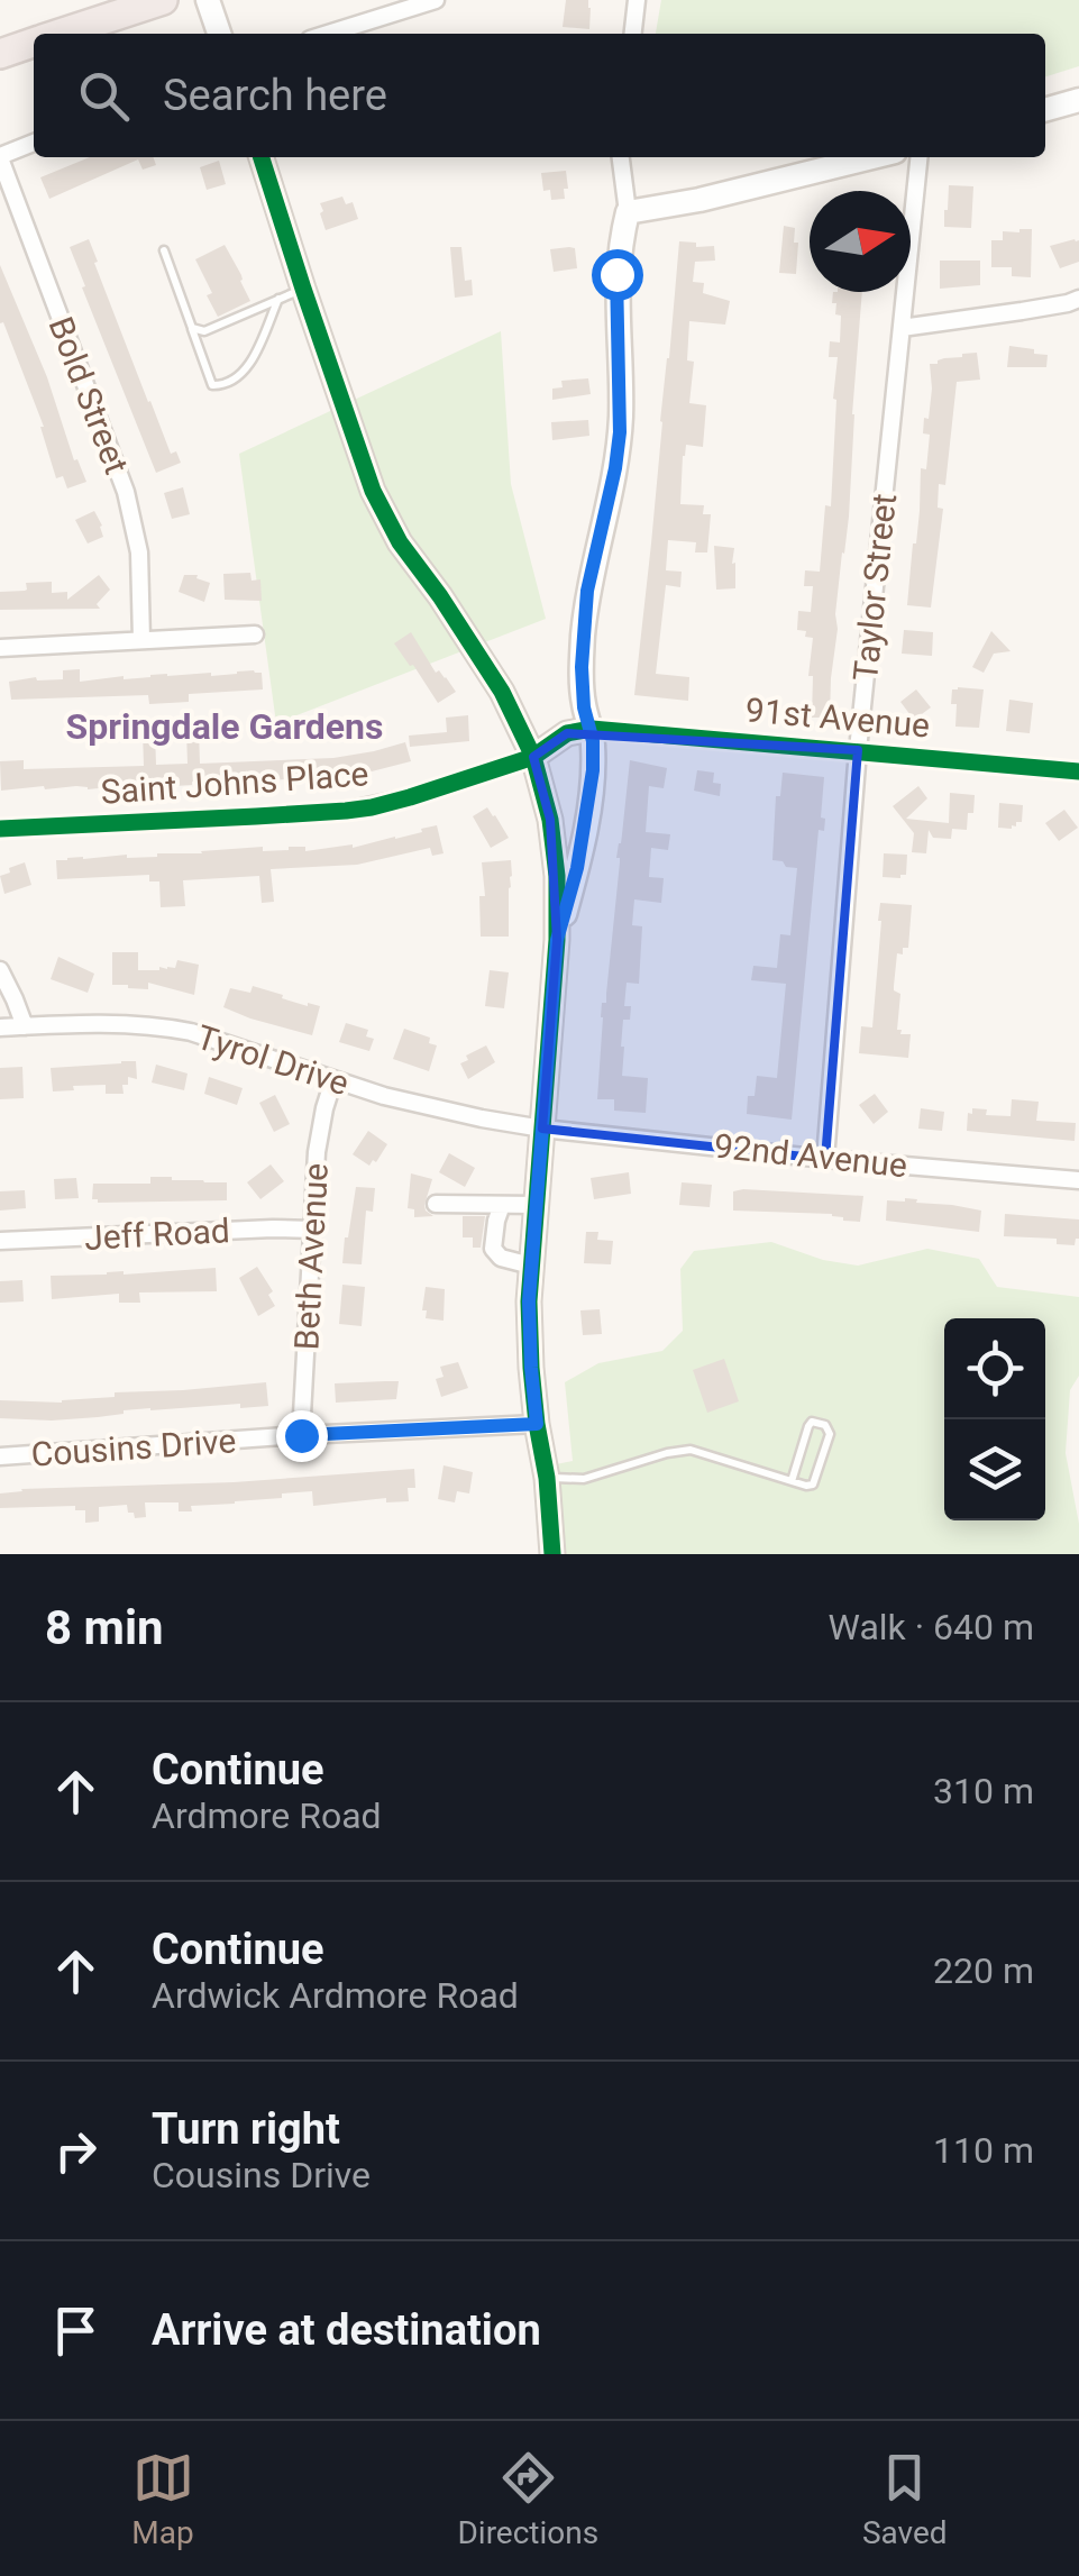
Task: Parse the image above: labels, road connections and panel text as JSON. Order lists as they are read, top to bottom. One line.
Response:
{"streets":{"street":["Bold Street","Taylor Street","91st Avenue","Saint Johns Place","Tyrol Drive","92nd Avenue","Jeff Road","Beth Avenue","Cousins Drive"]},"crossings":[["Taylor Street","91st Avenue"],["Taylor Street","92nd Avenue"],["Tyrol Drive","92nd Avenue"],["Tyrol Drive","Beth Avenue"],["Jeff Road","Beth Avenue"],["Beth Avenue","Cousins Drive"]],"districts":["Springdale Gardens"],"north":"right","page":{"search":"Search here","heading":["8 min","Walk · 640 m"],"list":[["Continue","Ardmore Road","310 m"],["Continue","Ardwick Ardmore Road","220 m"],["Turn right","Cousins Drive","110 m"],"Arrive at destination"],"nav":["Map","Directions","Saved"]}}
